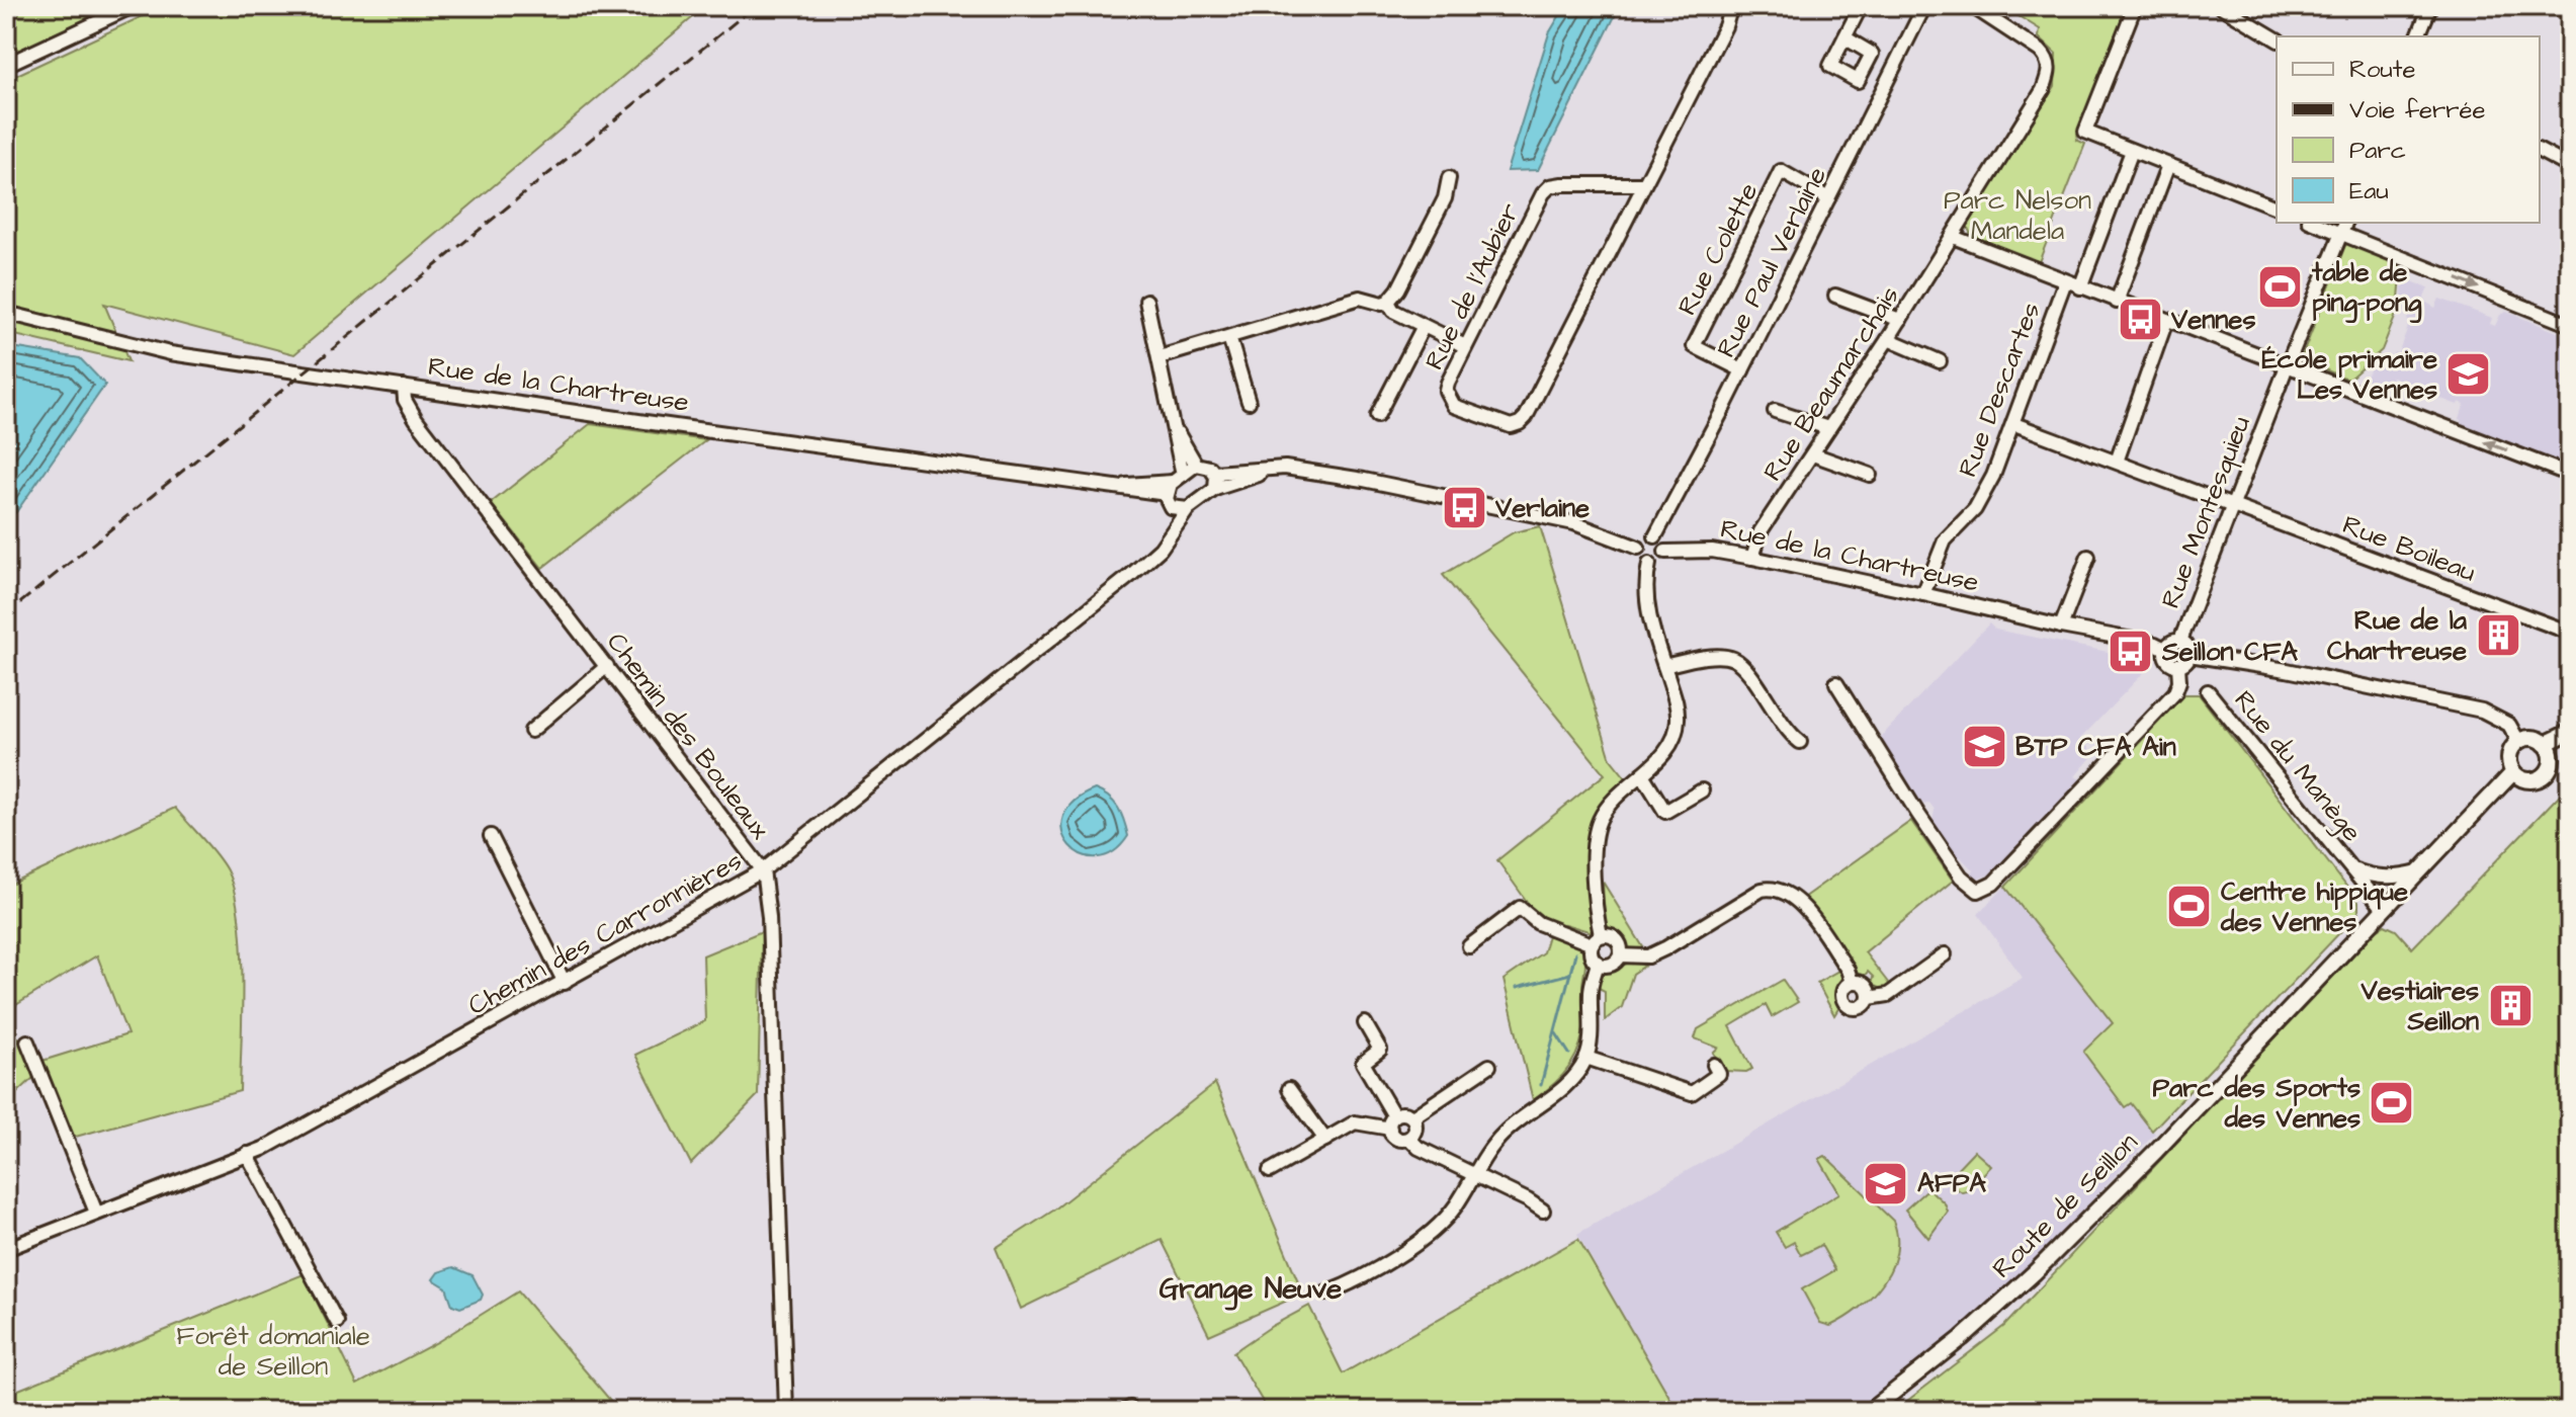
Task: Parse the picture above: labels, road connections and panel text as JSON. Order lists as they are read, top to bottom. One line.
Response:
{"streets":{"street":["Rue Colette","Rue Paul Verlaine","Rue de l'Aubier","Rue Beaumarchais","Rue de la Chartreuse","Rue Descartes","Rue Montesquieu","Rue Boileau","Chemin des Bouleaux","Rue du Manège","Chemin des Carronnières","Route de Seillon"]},"crossings":[["Rue Colette","Rue Paul Verlaine"],["Rue Paul Verlaine","Rue de la Chartreuse"],["Rue Beaumarchais","Rue de la Chartreuse"],["Rue de la Chartreuse","Rue Descartes"],["Rue de la Chartreuse","Rue Montesquieu"],["Rue de la Chartreuse","Chemin des Bouleaux"],["Rue Descartes","Rue Boileau"],["Rue Montesquieu","Rue Boileau"],["Chemin des Bouleaux","Chemin des Carronnières"],["Rue du Manège","Route de Seillon"]],"districts":["Grange Neuve"],"parks":["Parc Nelson Mandela","Forêt domaniale de Seillon"],"places":{"sports":["table de ping-pong","Centre hippique des Vennes","Parc des Sports des Vennes"],"bus stop":["Vennes","Verlaine","Seillon CFA"],"school or university":["École primaire Les Vennes","BTP CFA Ain","AFPA"],"building":["Rue de la Chartreuse","Vestiaires Seillon"]},"legend":["Route","Voie ferrée","Parc","Eau"]}
